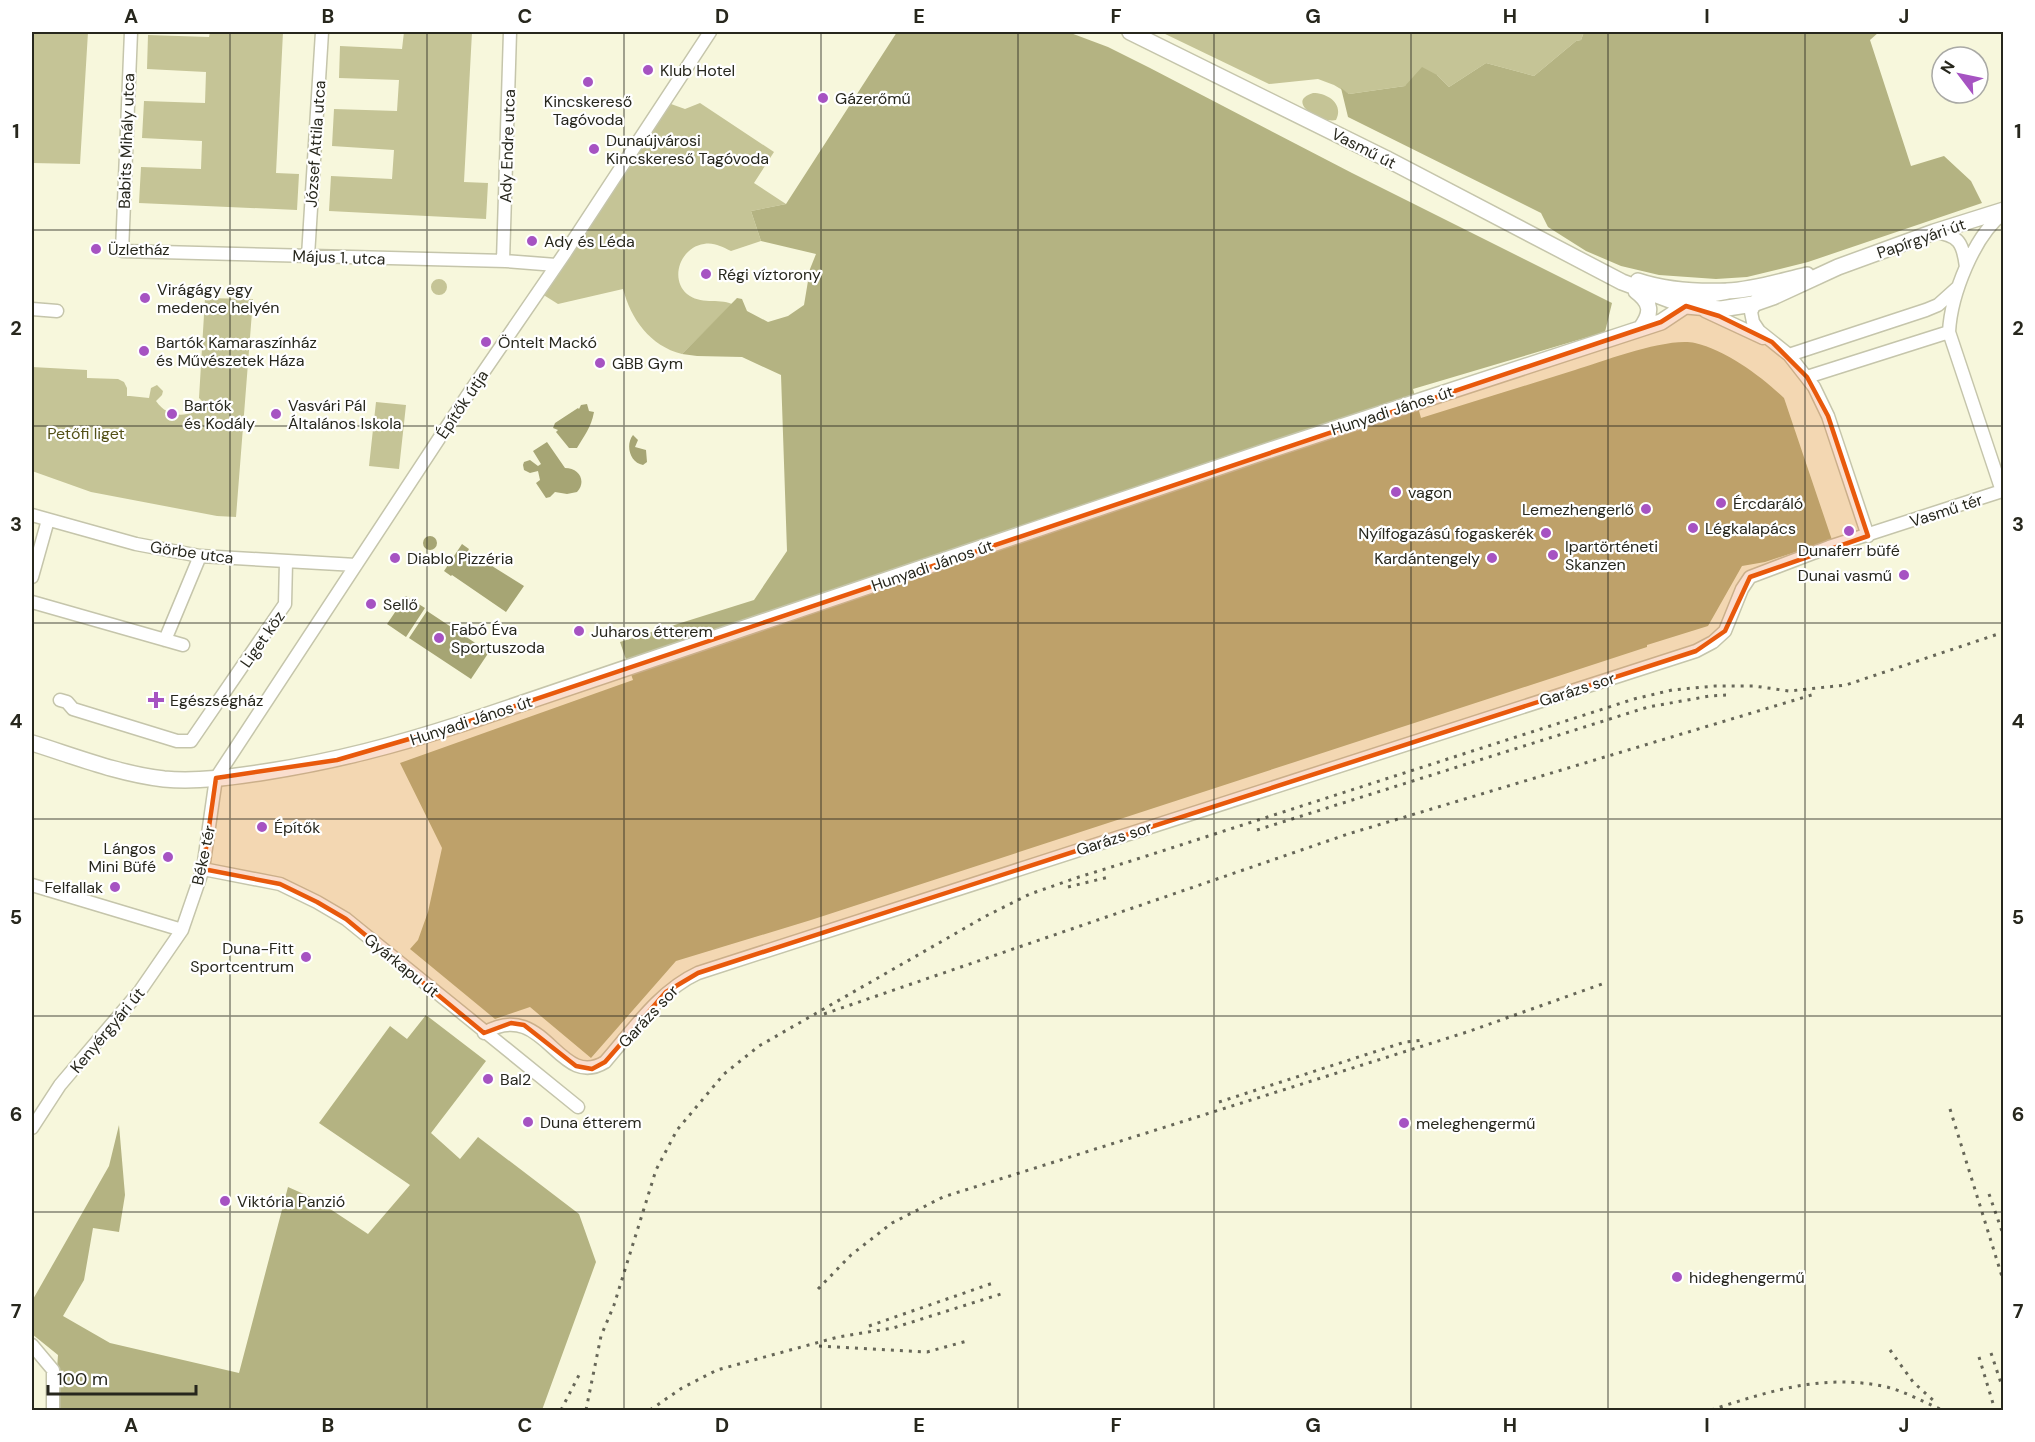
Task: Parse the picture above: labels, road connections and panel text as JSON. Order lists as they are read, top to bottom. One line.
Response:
{"streets":{"street":["Babits Mihály utca","József Attila utca","Ady Endre utca","Vasmű út","Papírgyári út","Május 1. utca","Építők útja","Hunyadi János út","Vasmű tér","Görbe utca","Liget köz","Garázs sor","Béke tér","Gyárkapu út","Kenyérgyári út"]},"crossings":[["Babits Mihály utca","Május 1. utca"],["József Attila utca","Május 1. utca"],["Ady Endre utca","Május 1. utca"],["Papírgyári út","Vasmű tér"],["Május 1. utca","Építők útja"],["Építők útja","Hunyadi János út"],["Építők útja","Görbe utca"],["Építők útja","Béke tér"],["Hunyadi János út","Béke tér"],["Vasmű tér","Garázs sor"],["Görbe utca","Liget köz"],["Garázs sor","Gyárkapu út"],["Béke tér","Gyárkapu út"],["Béke tér","Kenyérgyári út"]],"parks":["Petőfi liget"],"places":{"other":["Klub Hotel","Kincskereső Tagóvoda","Gázerőmű","Dunaújvárosi Kincskereső Tagóvoda","Ady és Léda","Üzletház","Régi víztorony","Virágágy egy medence helyén","Öntelt Mackó","Bartók Kamaraszínház és Művészetek Háza","GBB Gym","Bartók és Kodály","Vasvári Pál Általános Iskola","vagon","Ércdaráló","Lemezhengerlő","Légkalapács","Dunaferr büfé","Nyílfogazású fogaskerék","Ipartörténeti Skanzen","Diablo Pizzéria","Kardántengely","Dunai vasmű","Sellő","Juharos étterem","Fabó Éva Sportuszoda","Építők","Lángos Mini Büfé","Felfallak","Duna-Fitt Sportcentrum","Bal2","Duna étterem","meleghengermű","Viktória Panzió","hideghengermű"],"health":["Egészségház"]},"scale_bar":"100 m","north":"top left","grid":{"columns":["A","B","C","D","E","F","G","H","I","J"],"rows":["1","2","3","4","5","6","7"]}}
